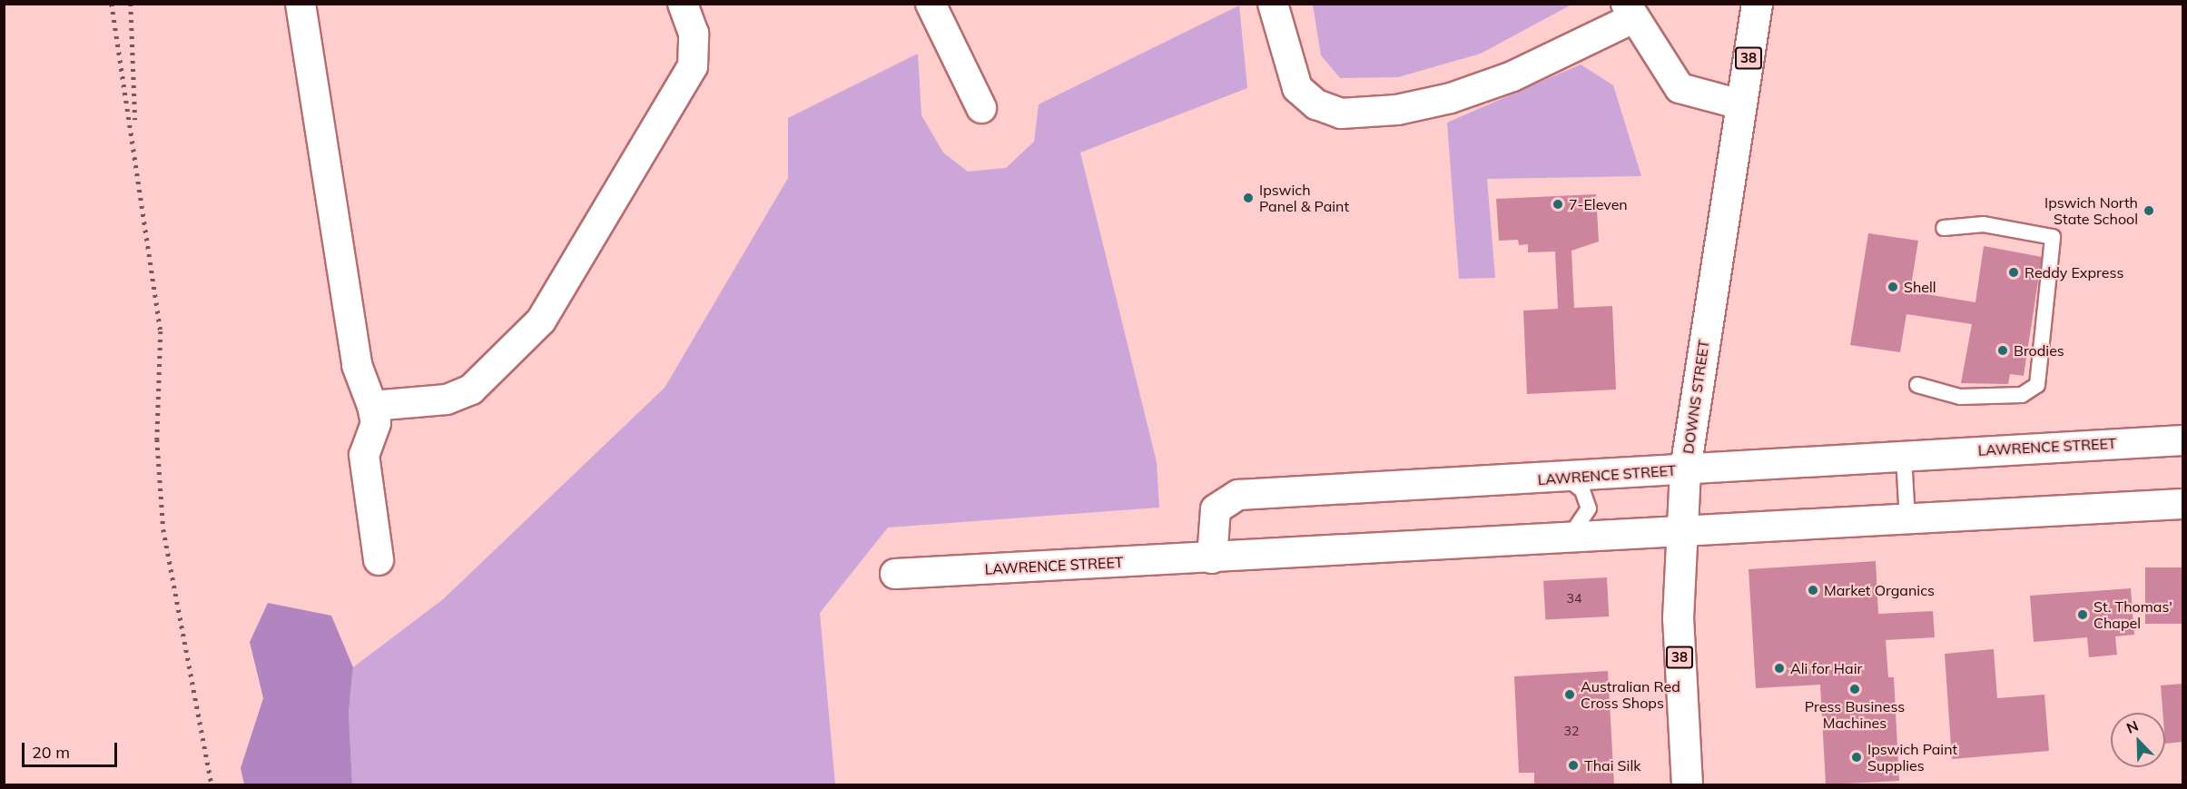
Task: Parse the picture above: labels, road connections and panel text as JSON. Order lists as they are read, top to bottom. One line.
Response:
{"streets":{"main road":["38","DOWNS STREET"],"street":["LAWRENCE STREET"]},"crossings":[["DOWNS STREET","LAWRENCE STREET"]],"places":["Ipswich Panel & Paint","7-Eleven","Ipswich North State School","Reddy Express","Shell","Brodies","Market Organics","St. Thomas' Chapel","Ali for Hair","Press Business Machines","Australian Red Cross Shops","Ipswich Paint Supplies","Thai Silk"],"house_numbers":["34","32"],"scale_bar":"20 m","north":"top left"}
